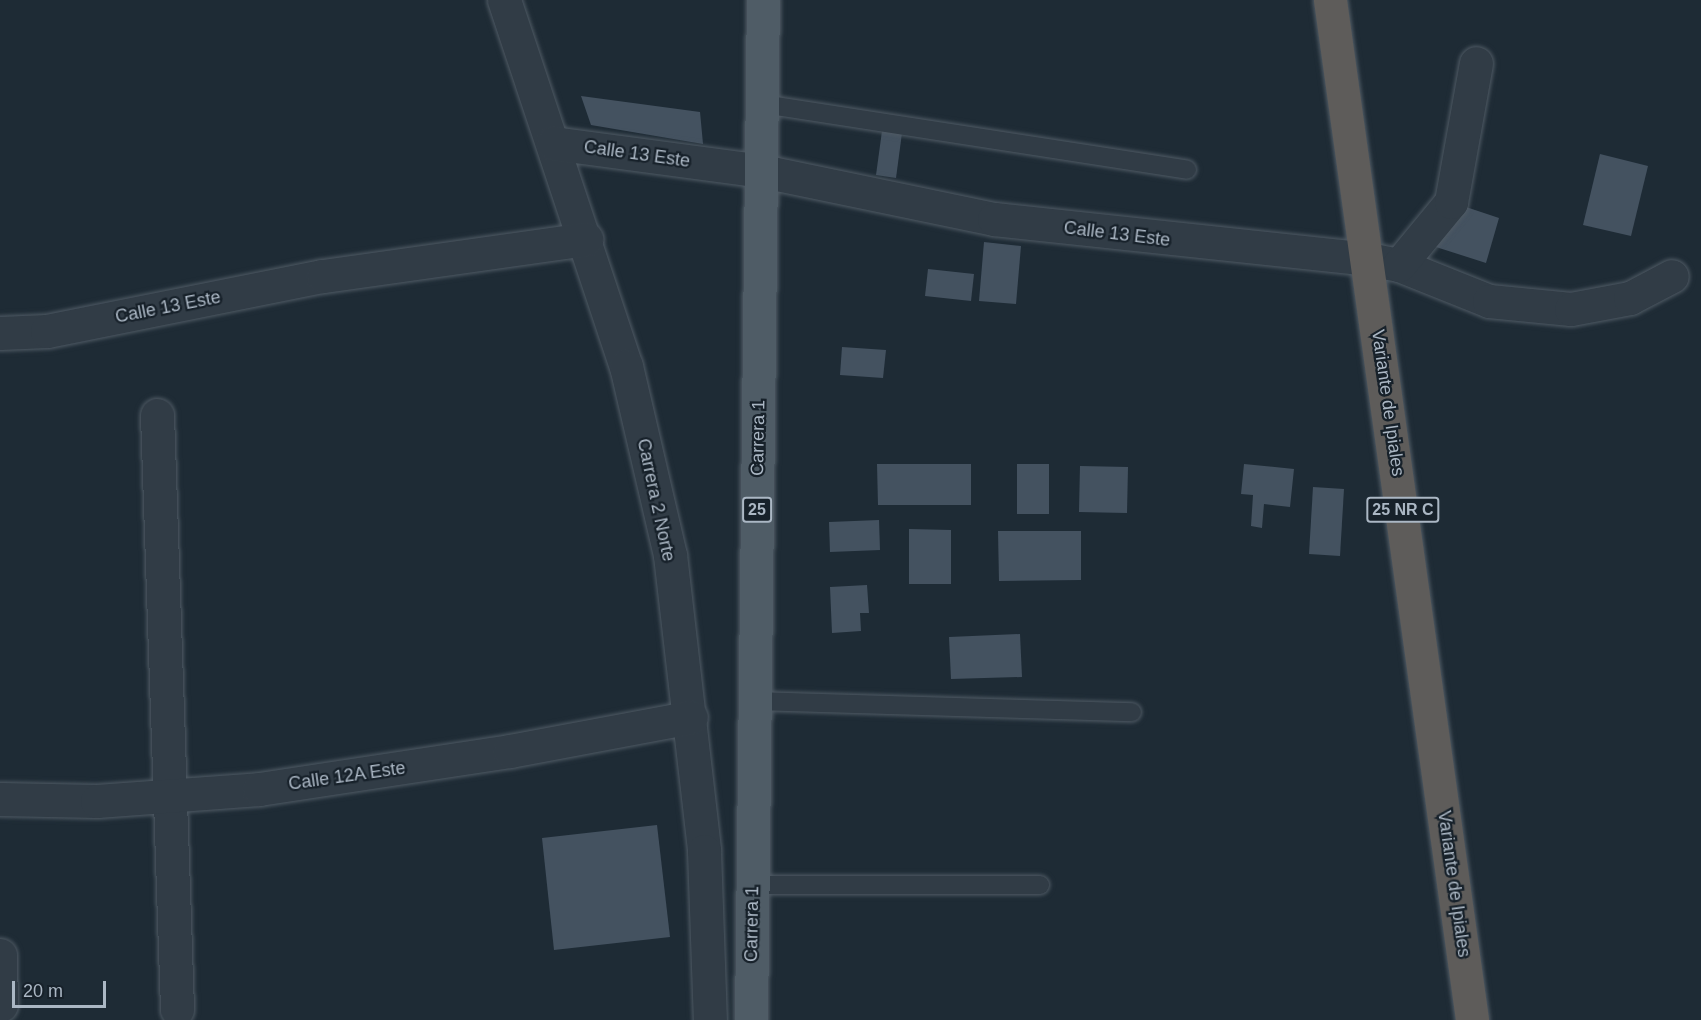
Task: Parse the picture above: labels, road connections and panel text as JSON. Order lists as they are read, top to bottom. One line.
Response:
{"streets":{"highway":["Variante de Ipiales","25 NR C"],"main road":["Carrera 1","25"],"street":["Calle 13 Este","Carrera 2 Norte","Calle 12A Este"]},"crossings":[["Calle 13 Este","Variante de Ipiales"],["Calle 13 Este","Carrera 1"],["Calle 13 Este","Carrera 2 Norte"],["Carrera 2 Norte","Calle 12A Este"]],"scale_bar":"20 m"}
